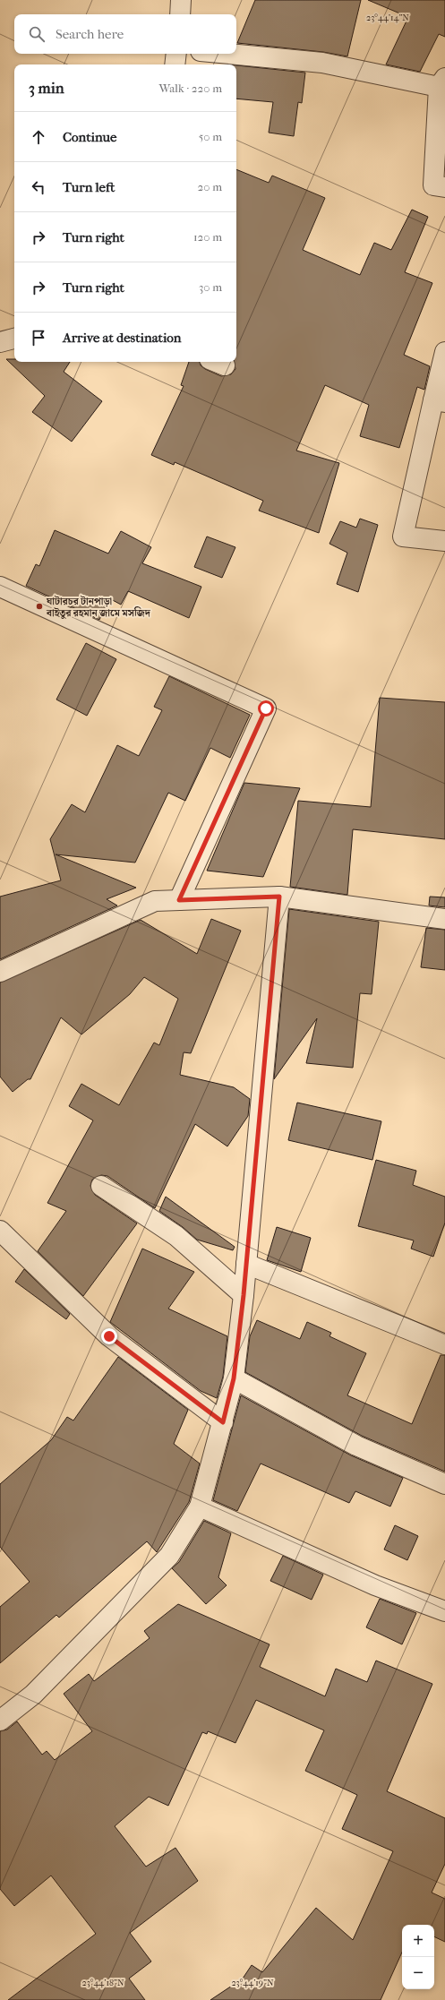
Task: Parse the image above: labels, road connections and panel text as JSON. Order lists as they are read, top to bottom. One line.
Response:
{"places":["ঘাটারচর টানপাড়া বাইতুর রহমান জামে মসজিদ"],"page":{"search":"Search here","heading":["3 min","Walk · 220 m"],"list":[["Continue","50 m"],["Turn left","20 m"],["Turn right","120 m"],["Turn right","30 m"],"Arrive at destination"],"map_buttons":["+","−"]},"coordinates":["23°44'14\"N","23°44'18\"N","23°44'19\"N"]}
